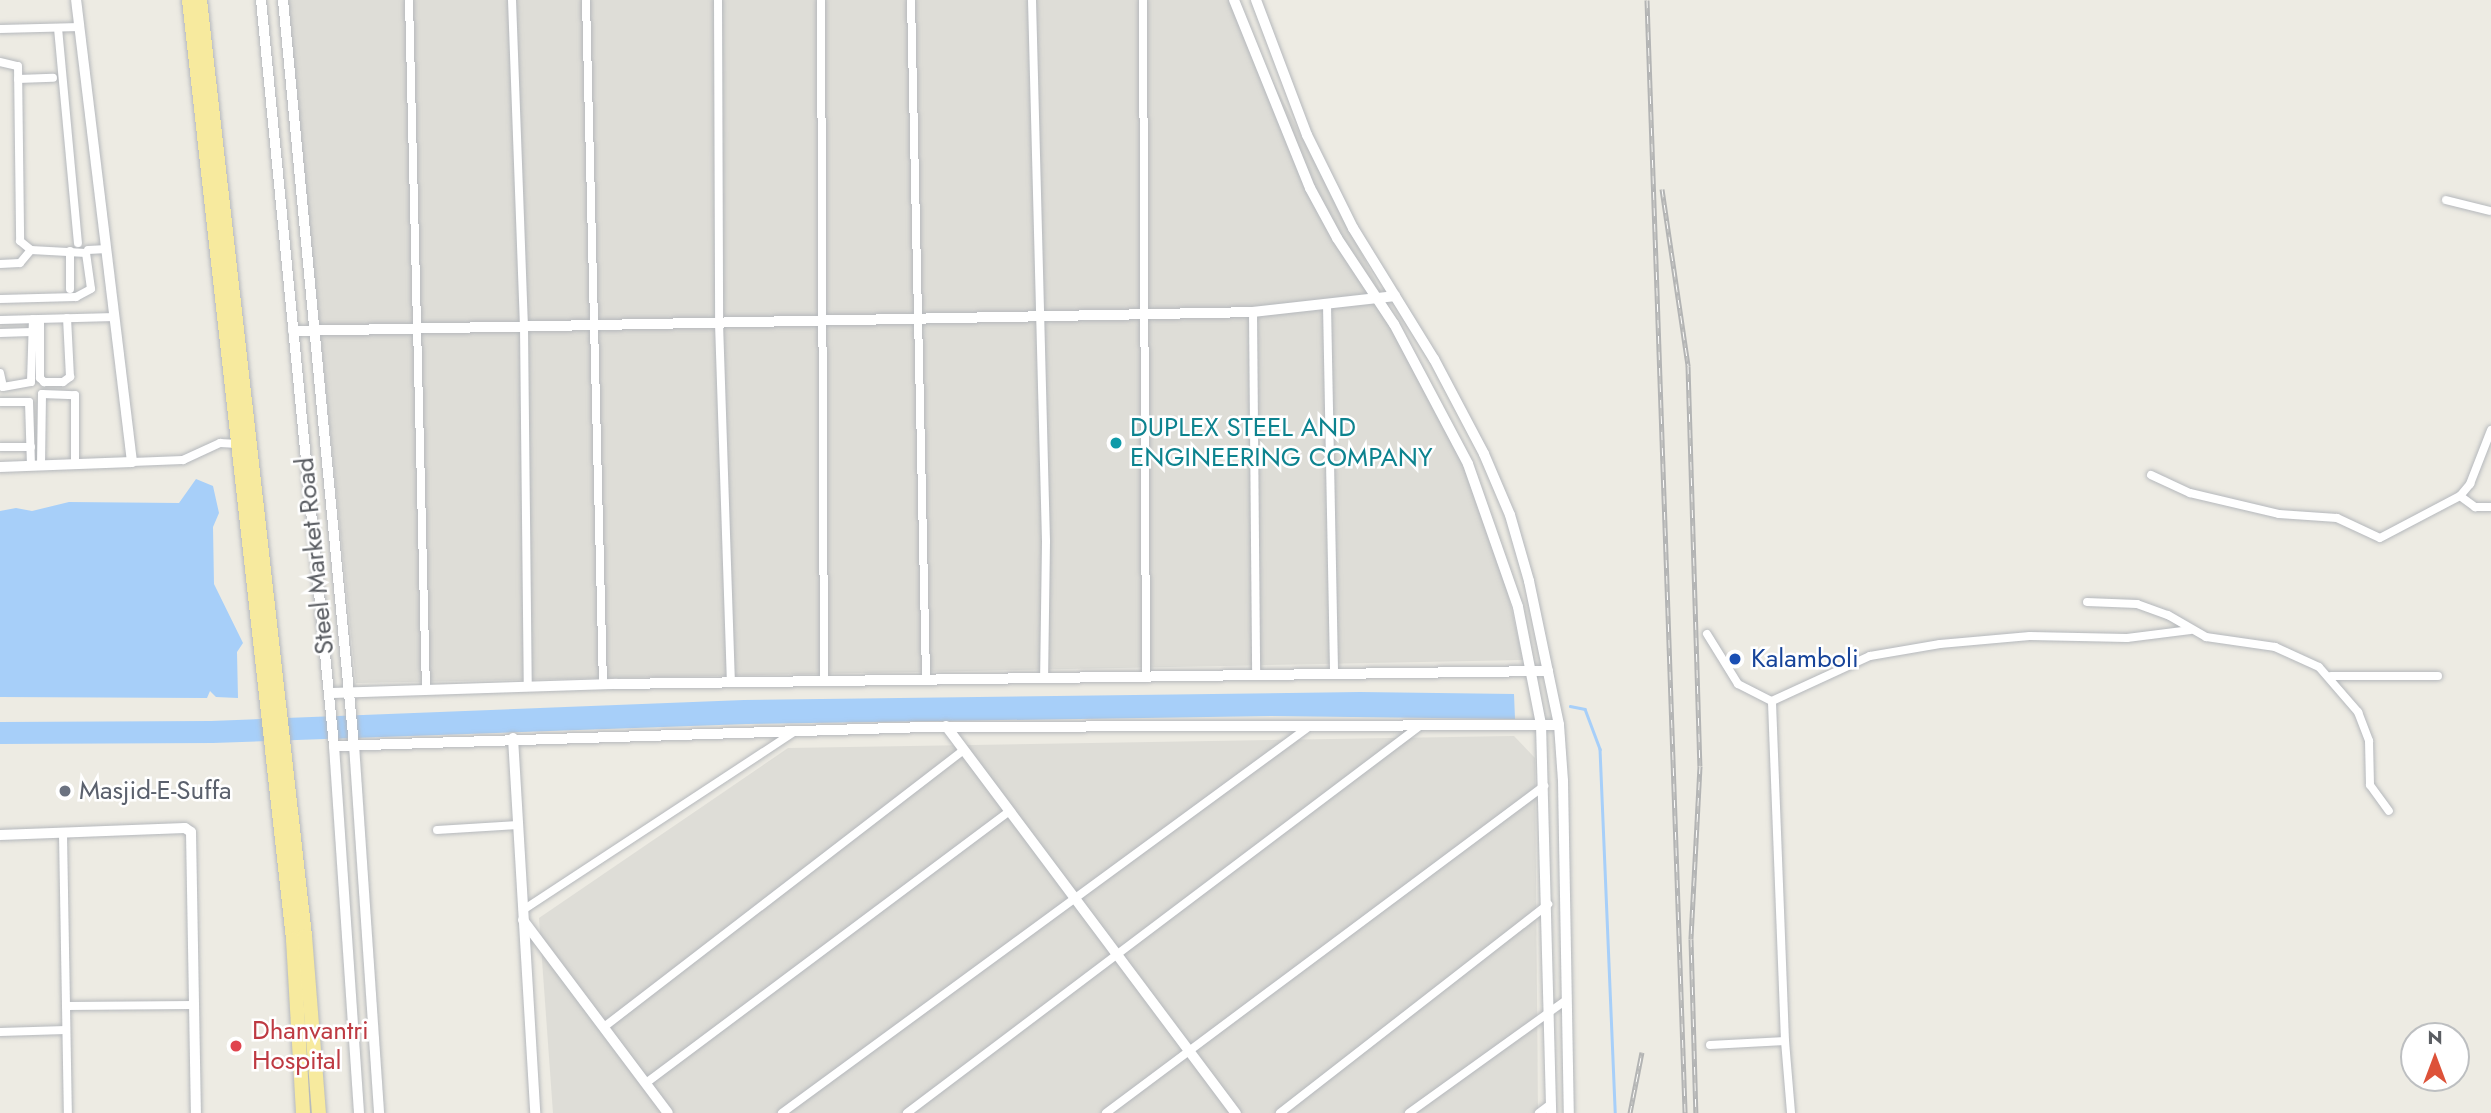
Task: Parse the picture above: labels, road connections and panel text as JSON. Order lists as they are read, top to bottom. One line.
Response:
{"streets":{"street":["Steel Market Road"]},"places":["DUPLEX STEEL AND ENGINEERING COMPANY","Kalamboli","Masjid-E-Suffa","Dhanvantri Hospital"],"north":"top"}
